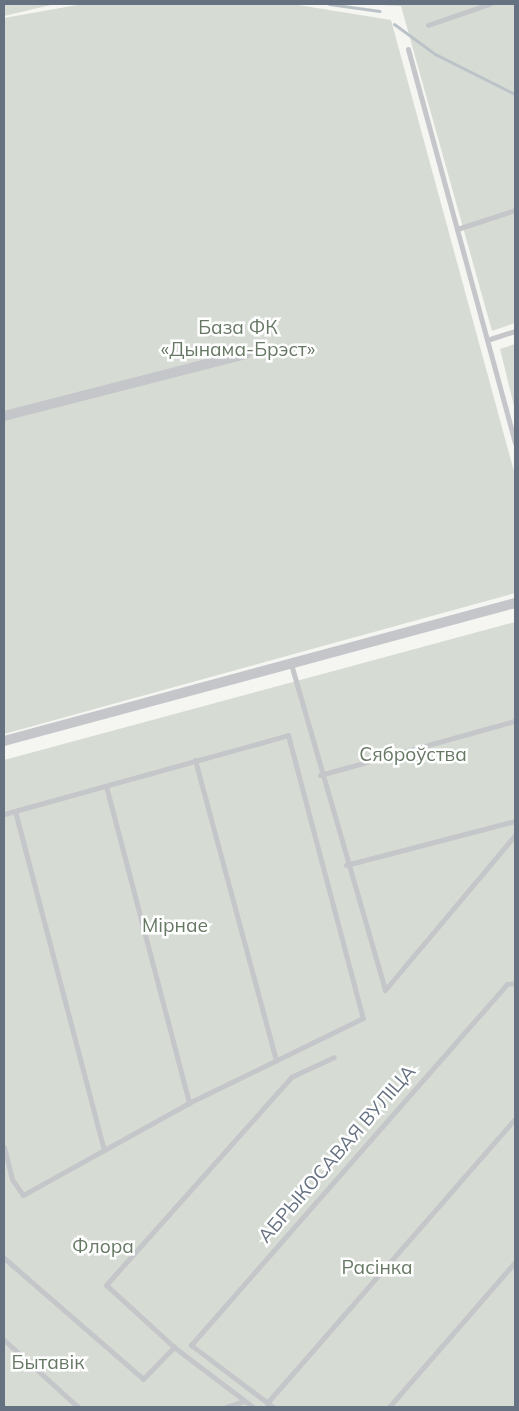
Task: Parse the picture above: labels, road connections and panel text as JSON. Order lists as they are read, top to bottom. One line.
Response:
{"streets":{"lane":["АБРЫКОСАВАЯ ВУЛІЦА"]},"parks":["База ФК «Дынама-Брэст»","Сяброўства","Мірнае","Флора","Расінка","Бытавік"]}
